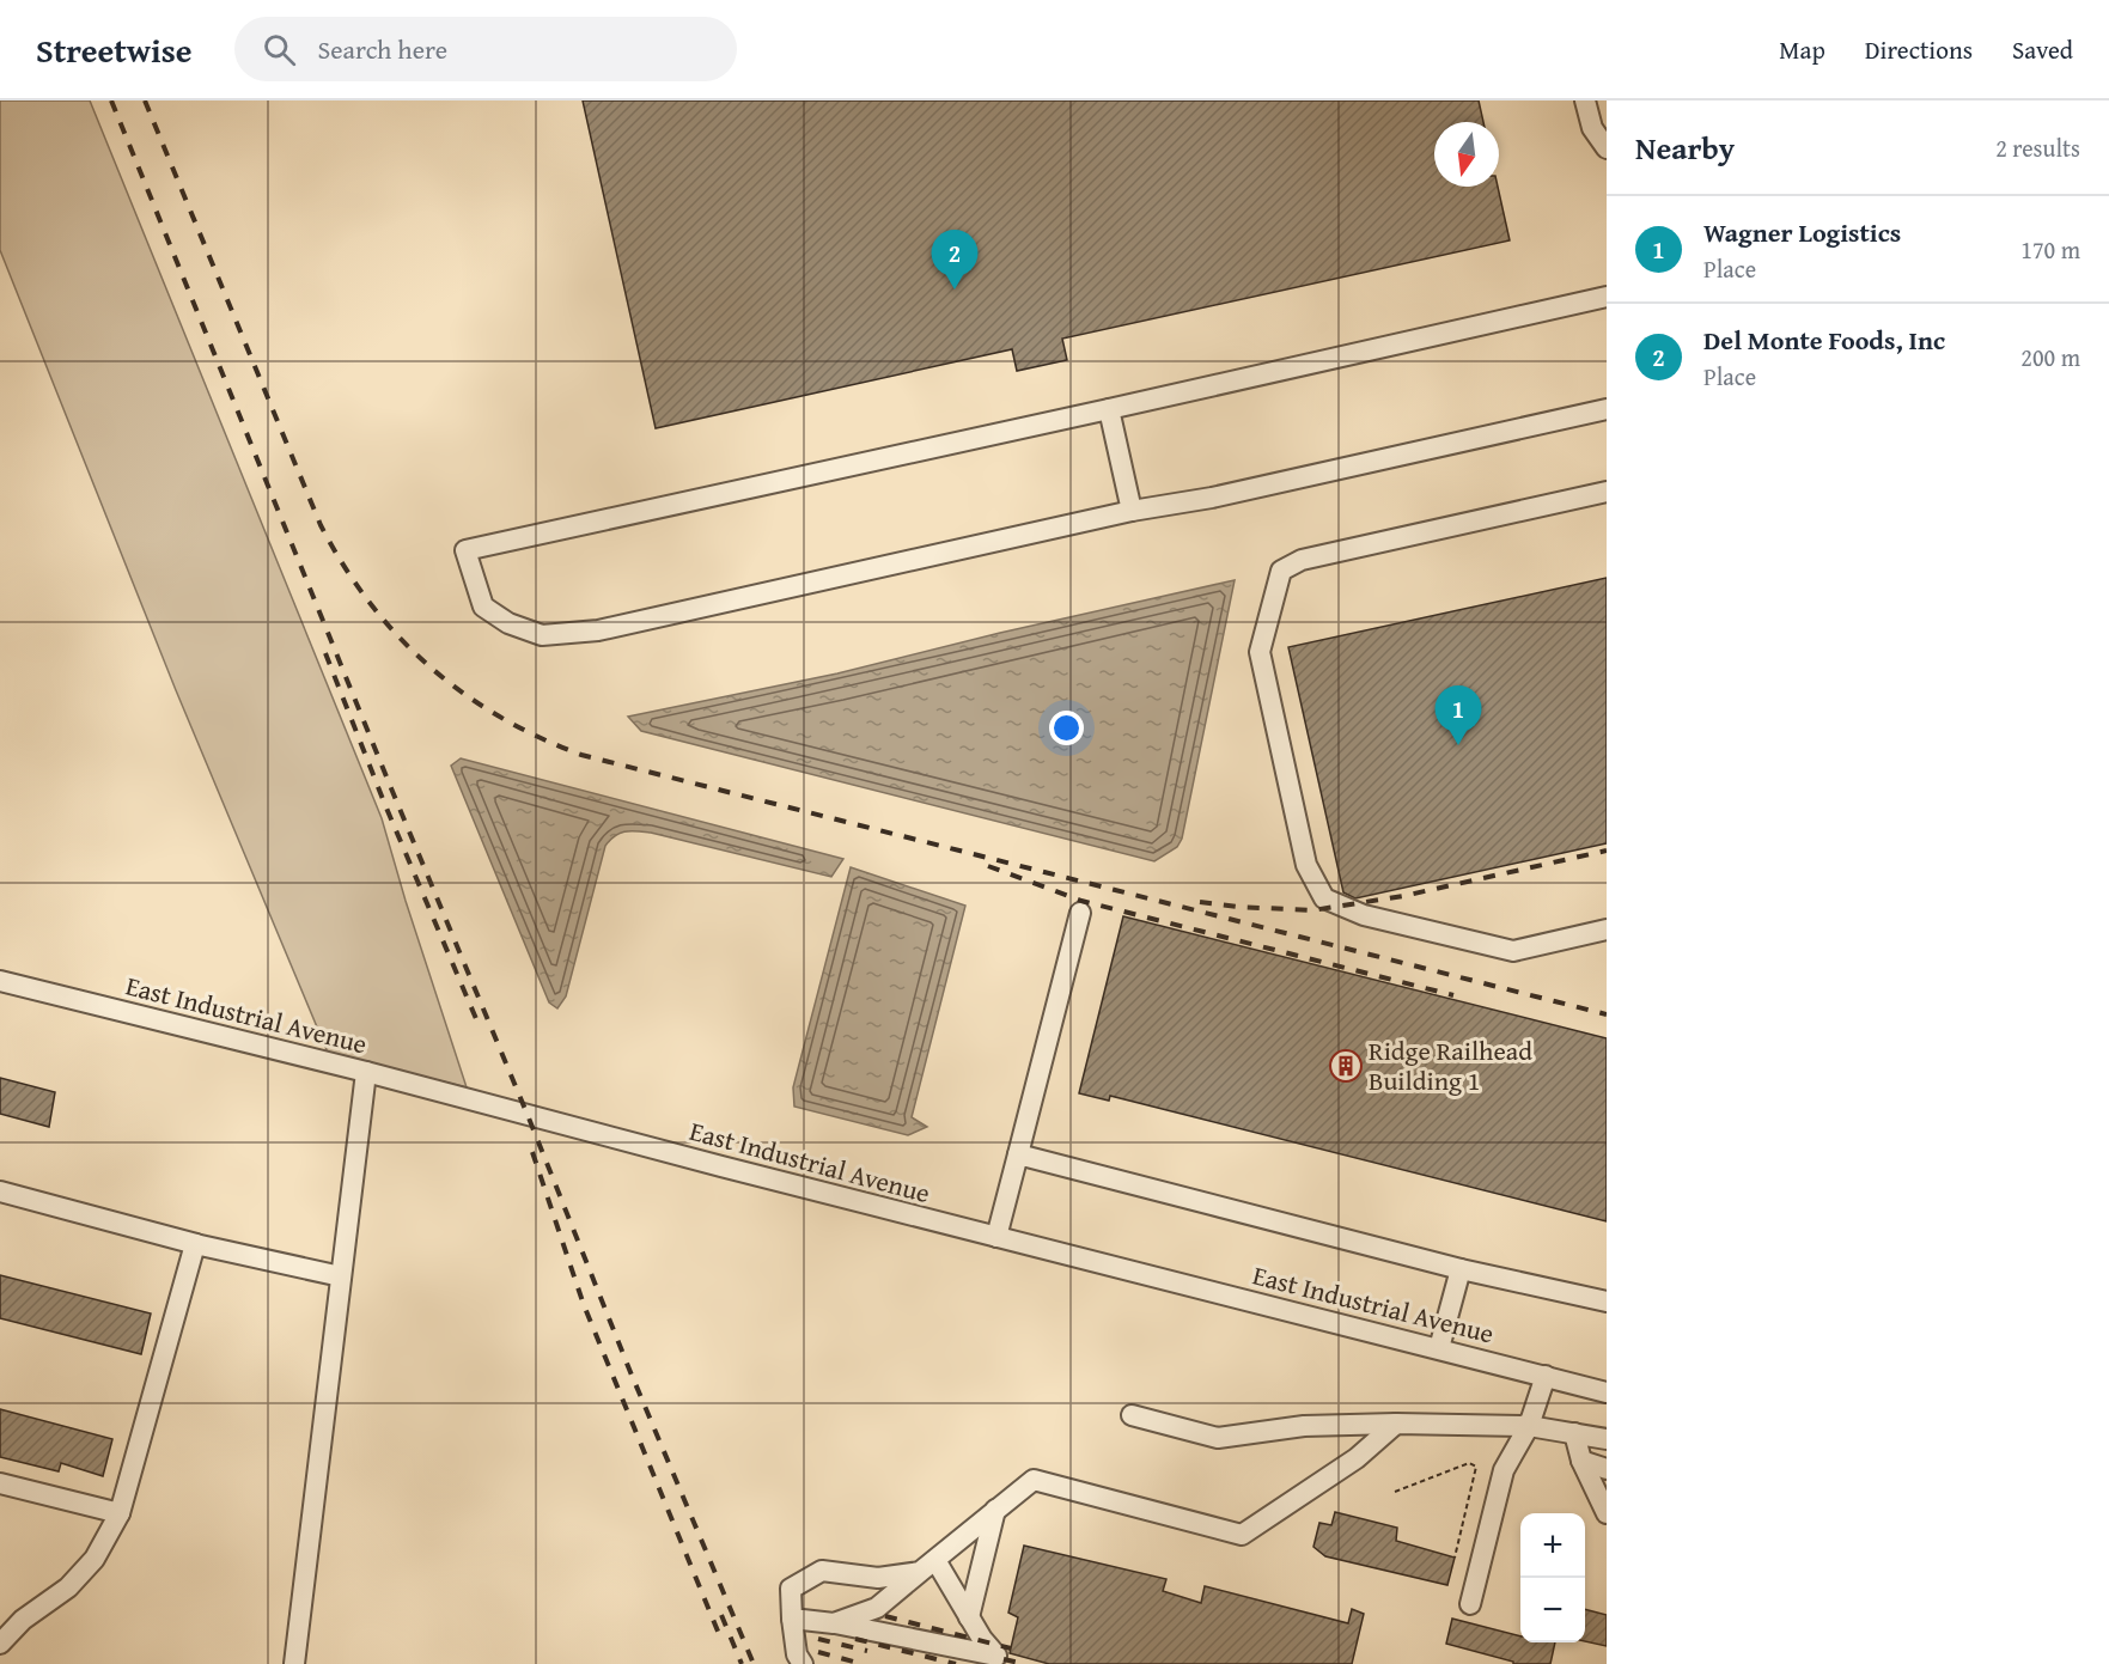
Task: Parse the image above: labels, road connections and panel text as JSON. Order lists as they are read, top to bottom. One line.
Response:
{"streets":{"street":["East Industrial Avenue"]},"places":{"building":["Ridge Railhead Building 1"]},"north":"bottom","page":{"header":"Streetwise","search":"Search here","nav":["Map","Directions","Saved"],"heading":["Nearby","2 results"],"list":[{"mark":"1","name":"Wagner Logistics","note":"Place","value":"170 m"},{"mark":"2","name":"Del Monte Foods, Inc","note":"Place","value":"200 m"}],"pins":["2","1"],"map_buttons":["+","−"]}}
